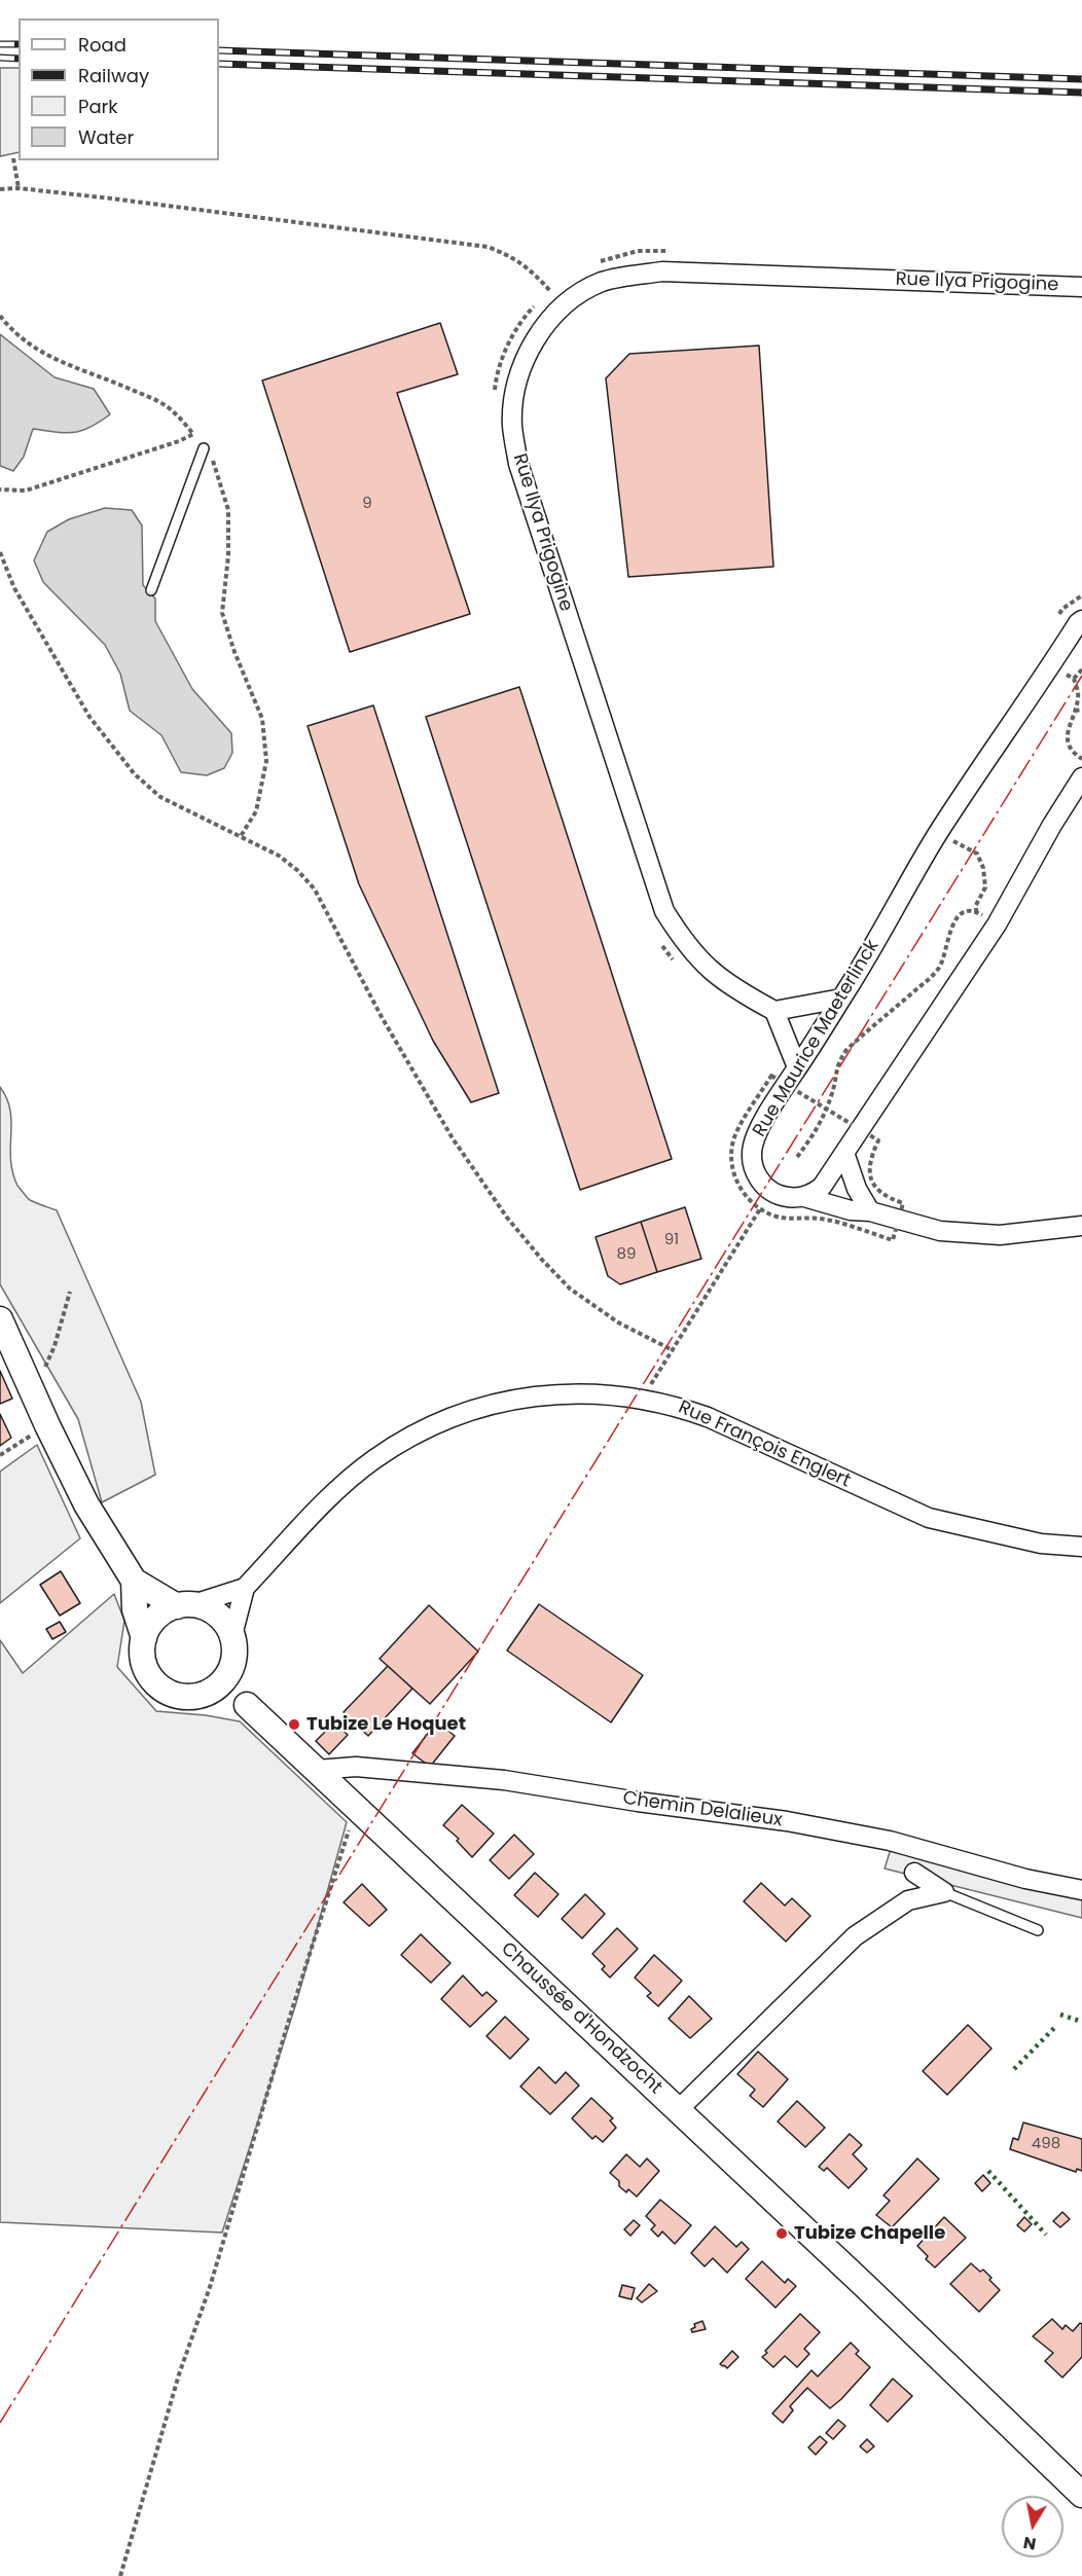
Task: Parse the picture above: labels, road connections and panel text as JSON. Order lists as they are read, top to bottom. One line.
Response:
{"streets":{"main road":["Chaussée d'Hondzocht"],"street":["Rue Ilya Prigogine","Rue Maurice Maeterlinck","Rue François Englert","Chemin Delalieux"]},"crossings":[["Chemin Delalieux","Chaussée d'Hondzocht"]],"places":["Tubize Le Hoquet","Tubize Chapelle"],"house_numbers":["9","91","89","498"],"legend":["Road","Railway","Park","Water"],"north":"bottom"}
